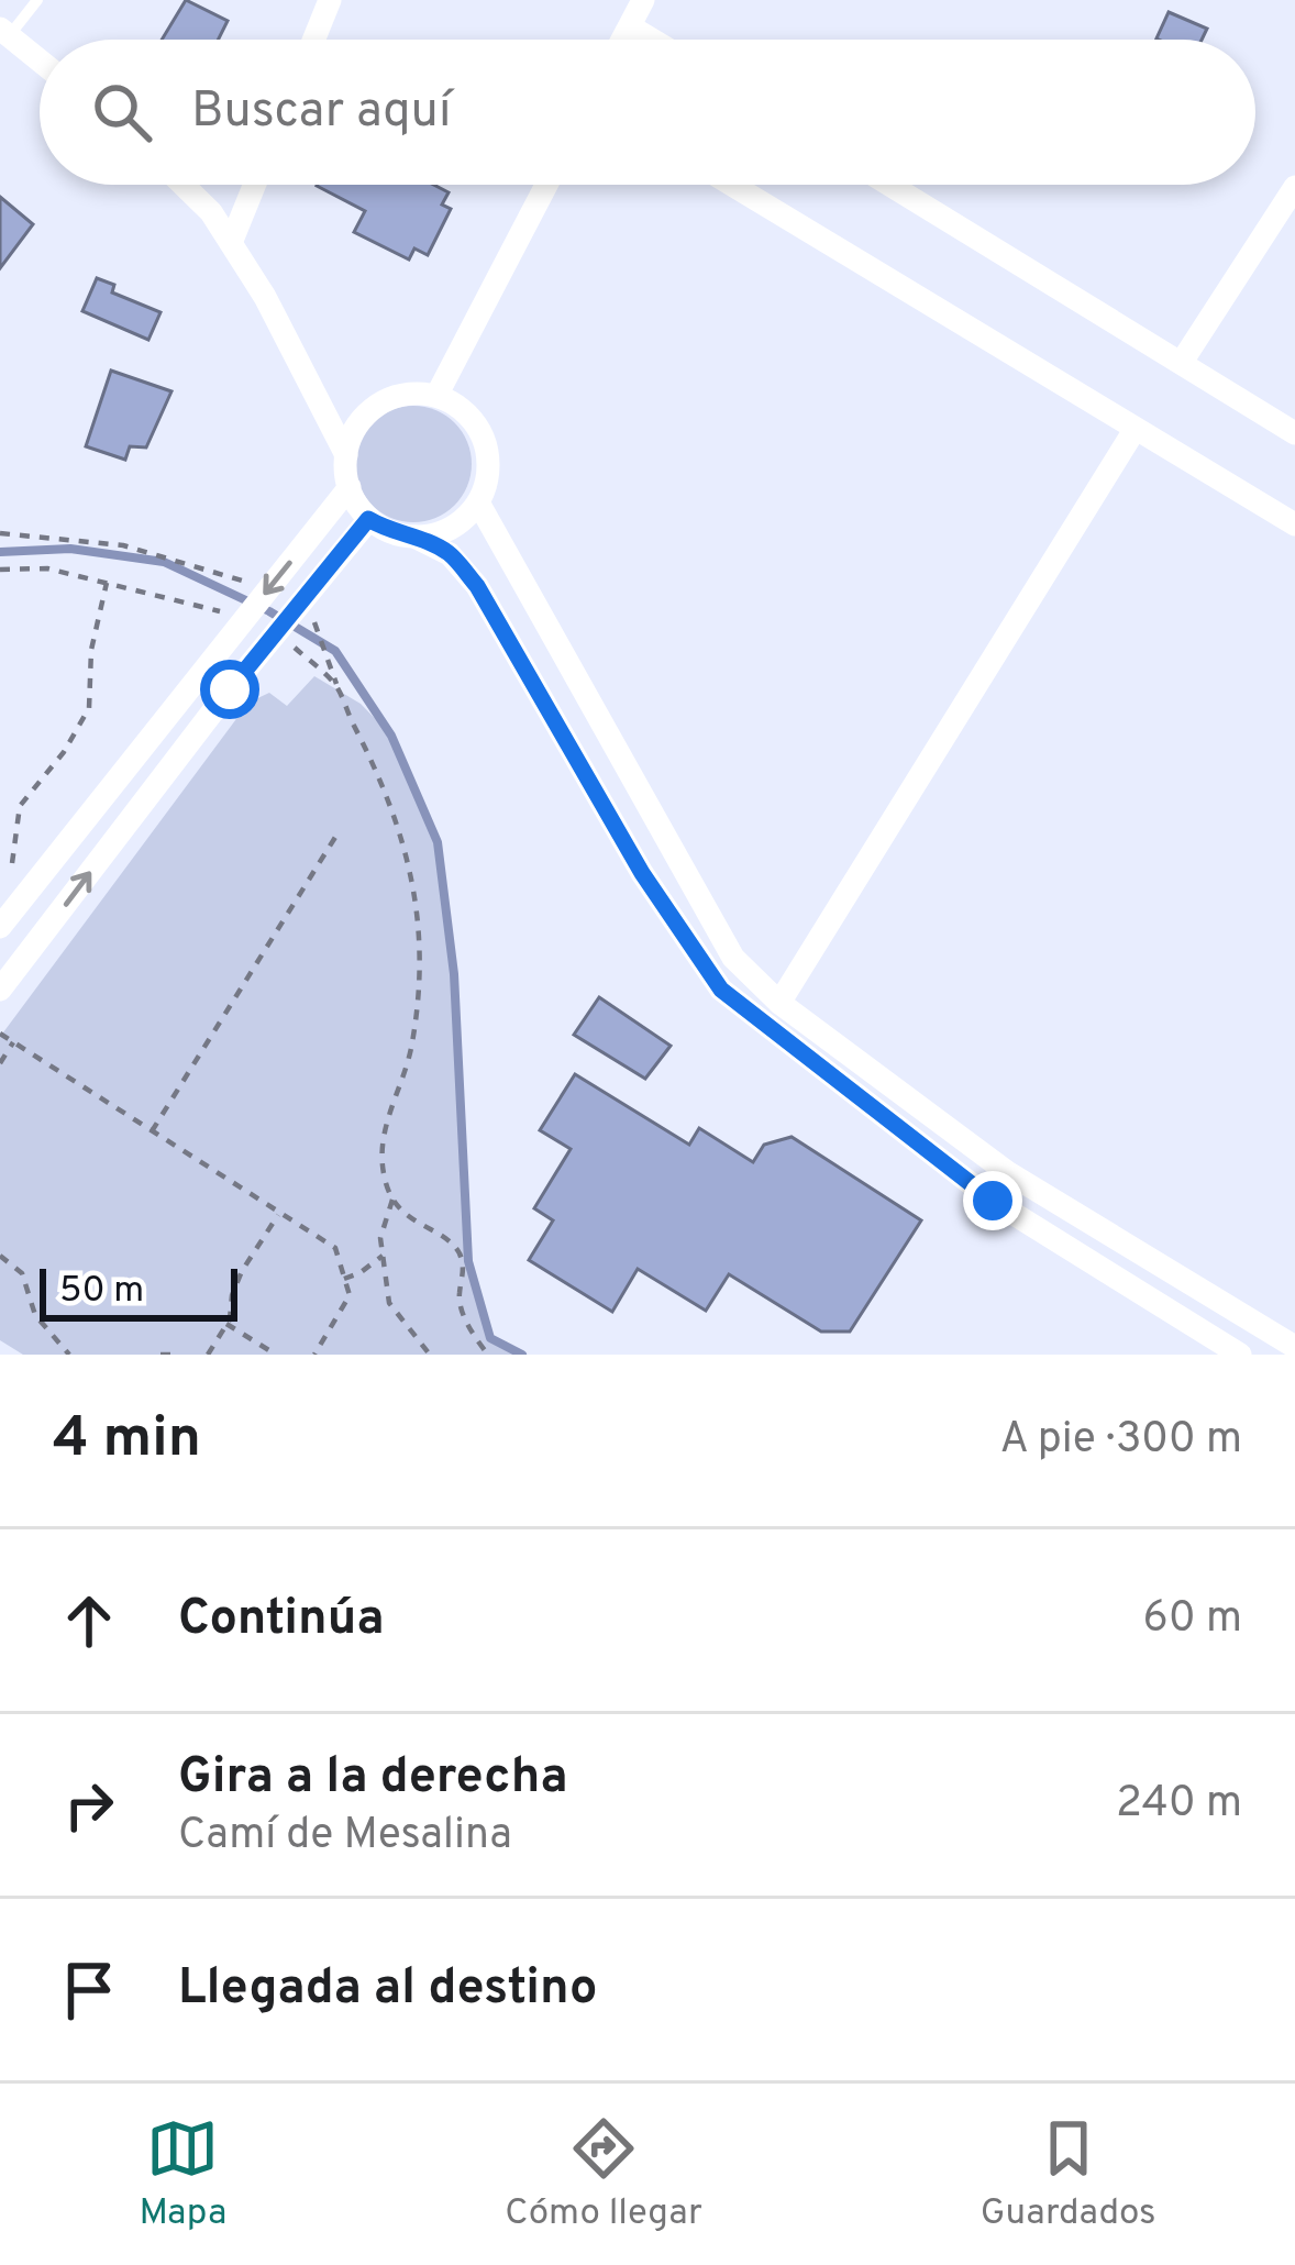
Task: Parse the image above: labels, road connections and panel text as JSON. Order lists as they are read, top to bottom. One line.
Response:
{"scale_bar":"50 m","page":{"search":"Buscar aquí","scale":"50 m","heading":["4 min","A pie · 300 m"],"list":[["Continúa","60 m"],["Gira a la derecha","Camí de Mesalina","240 m"],"Llegada al destino"],"nav":["Mapa","Cómo llegar","Guardados"]}}
